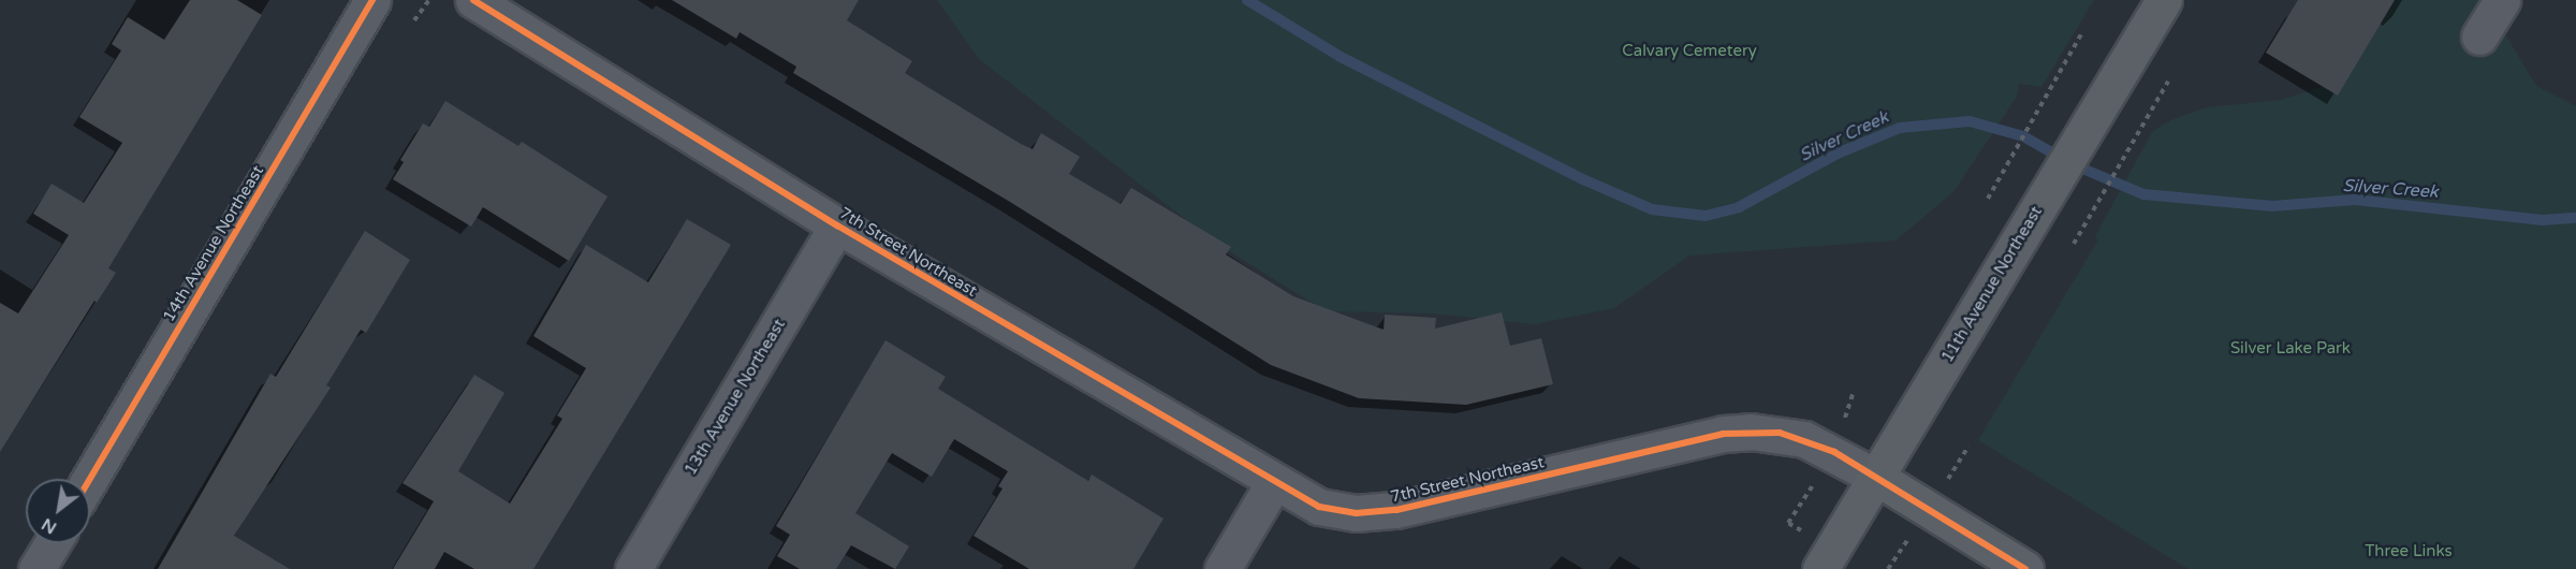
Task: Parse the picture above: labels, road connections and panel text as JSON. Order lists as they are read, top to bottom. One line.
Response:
{"streets":{"main road":["7th Street Northeast","11th Avenue Northeast"],"street":["14th Avenue Northeast","13th Avenue Northeast"]},"crossings":[["7th Street Northeast","11th Avenue Northeast"],["7th Street Northeast","13th Avenue Northeast"]],"water":["Silver Creek"],"parks":["Calvary Cemetery","Silver Lake Park","Three Links"],"north":"bottom left"}
